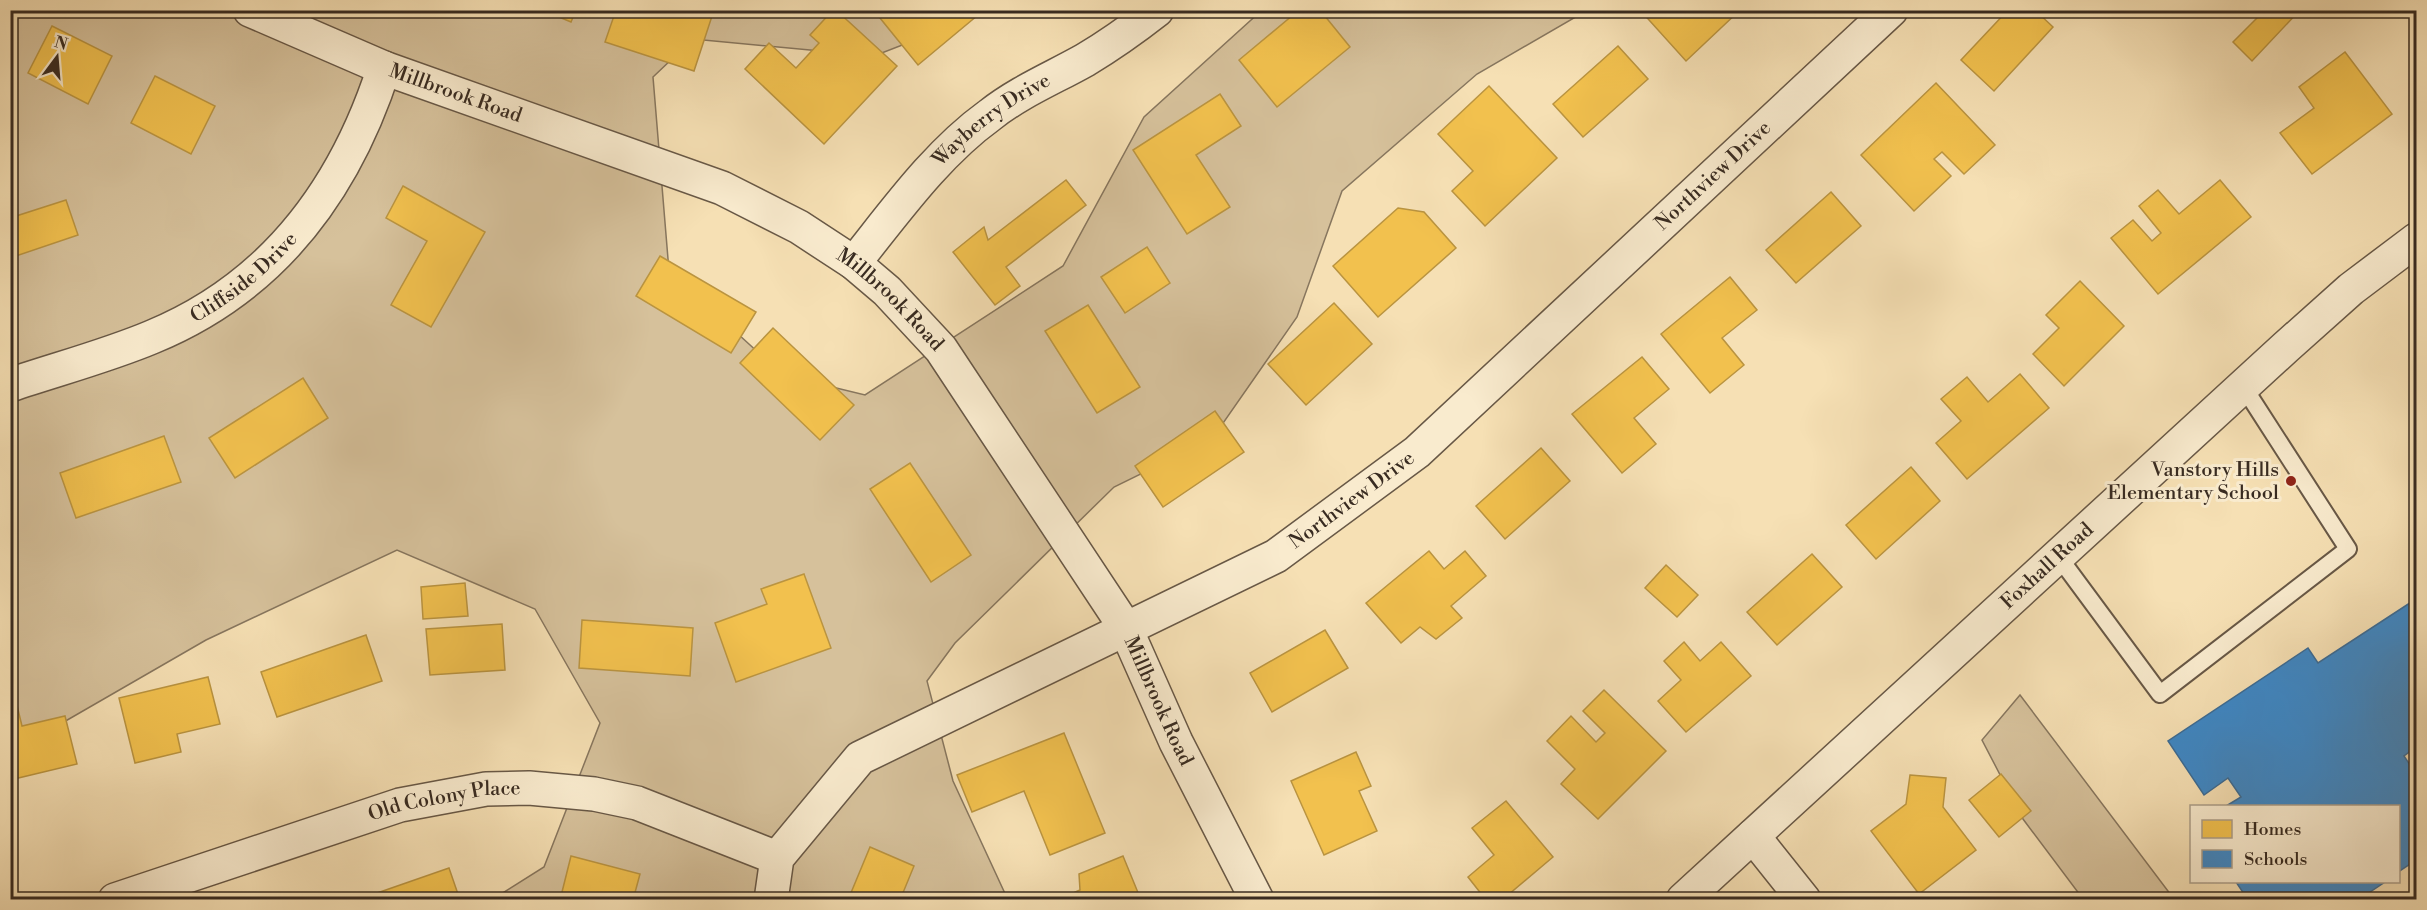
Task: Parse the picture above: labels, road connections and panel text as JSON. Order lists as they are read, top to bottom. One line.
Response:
{"streets":{"street":["Millbrook Road","Wayberry Drive","Northview Drive","Cliffside Drive","Foxhall Road","Old Colony Place"]},"crossings":[["Millbrook Road","Wayberry Drive"],["Millbrook Road","Northview Drive"],["Millbrook Road","Cliffside Drive"],["Northview Drive","Old Colony Place"]],"places":["Vanstory Hills Elementary School"],"legend":["Homes","Schools"],"north":"top"}
